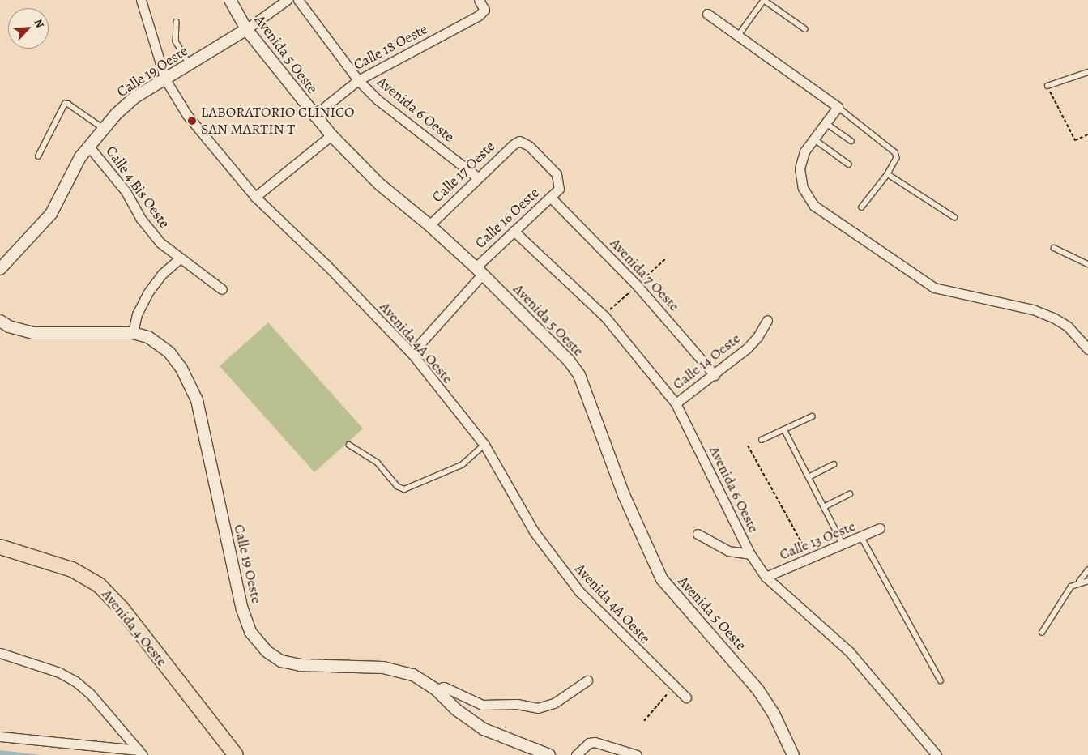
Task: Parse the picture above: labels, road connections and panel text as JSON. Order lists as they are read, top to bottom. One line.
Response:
{"streets":{"main road":["Avenida 4 Oeste"],"street":["Calle 18 Oeste","Avenida 5 Oeste","Calle 19 Oeste","Avenida 6 Oeste","Calle 17 Oeste","Calle 4 Bis Oeste","Calle 16 Oeste","Avenida 7 Oeste","Avenida 4A Oeste","Calle 14 Oeste","Calle 13 Oeste"]},"crossings":[["Calle 18 Oeste","Avenida 5 Oeste"],["Calle 18 Oeste","Avenida 6 Oeste"],["Avenida 5 Oeste","Calle 19 Oeste"],["Avenida 5 Oeste","Calle 17 Oeste"],["Avenida 5 Oeste","Calle 16 Oeste"],["Calle 19 Oeste","Calle 4 Bis Oeste"],["Calle 19 Oeste","Avenida 4A Oeste"],["Avenida 6 Oeste","Calle 17 Oeste"],["Avenida 6 Oeste","Calle 16 Oeste"],["Avenida 6 Oeste","Calle 14 Oeste"],["Avenida 6 Oeste","Calle 13 Oeste"],["Calle 17 Oeste","Calle 16 Oeste"],["Calle 16 Oeste","Avenida 7 Oeste"],["Calle 16 Oeste","Avenida 4A Oeste"],["Avenida 7 Oeste","Calle 14 Oeste"]],"places":["LABORATORIO CLÍNICO SAN MARTIN T"],"north":"top right"}
